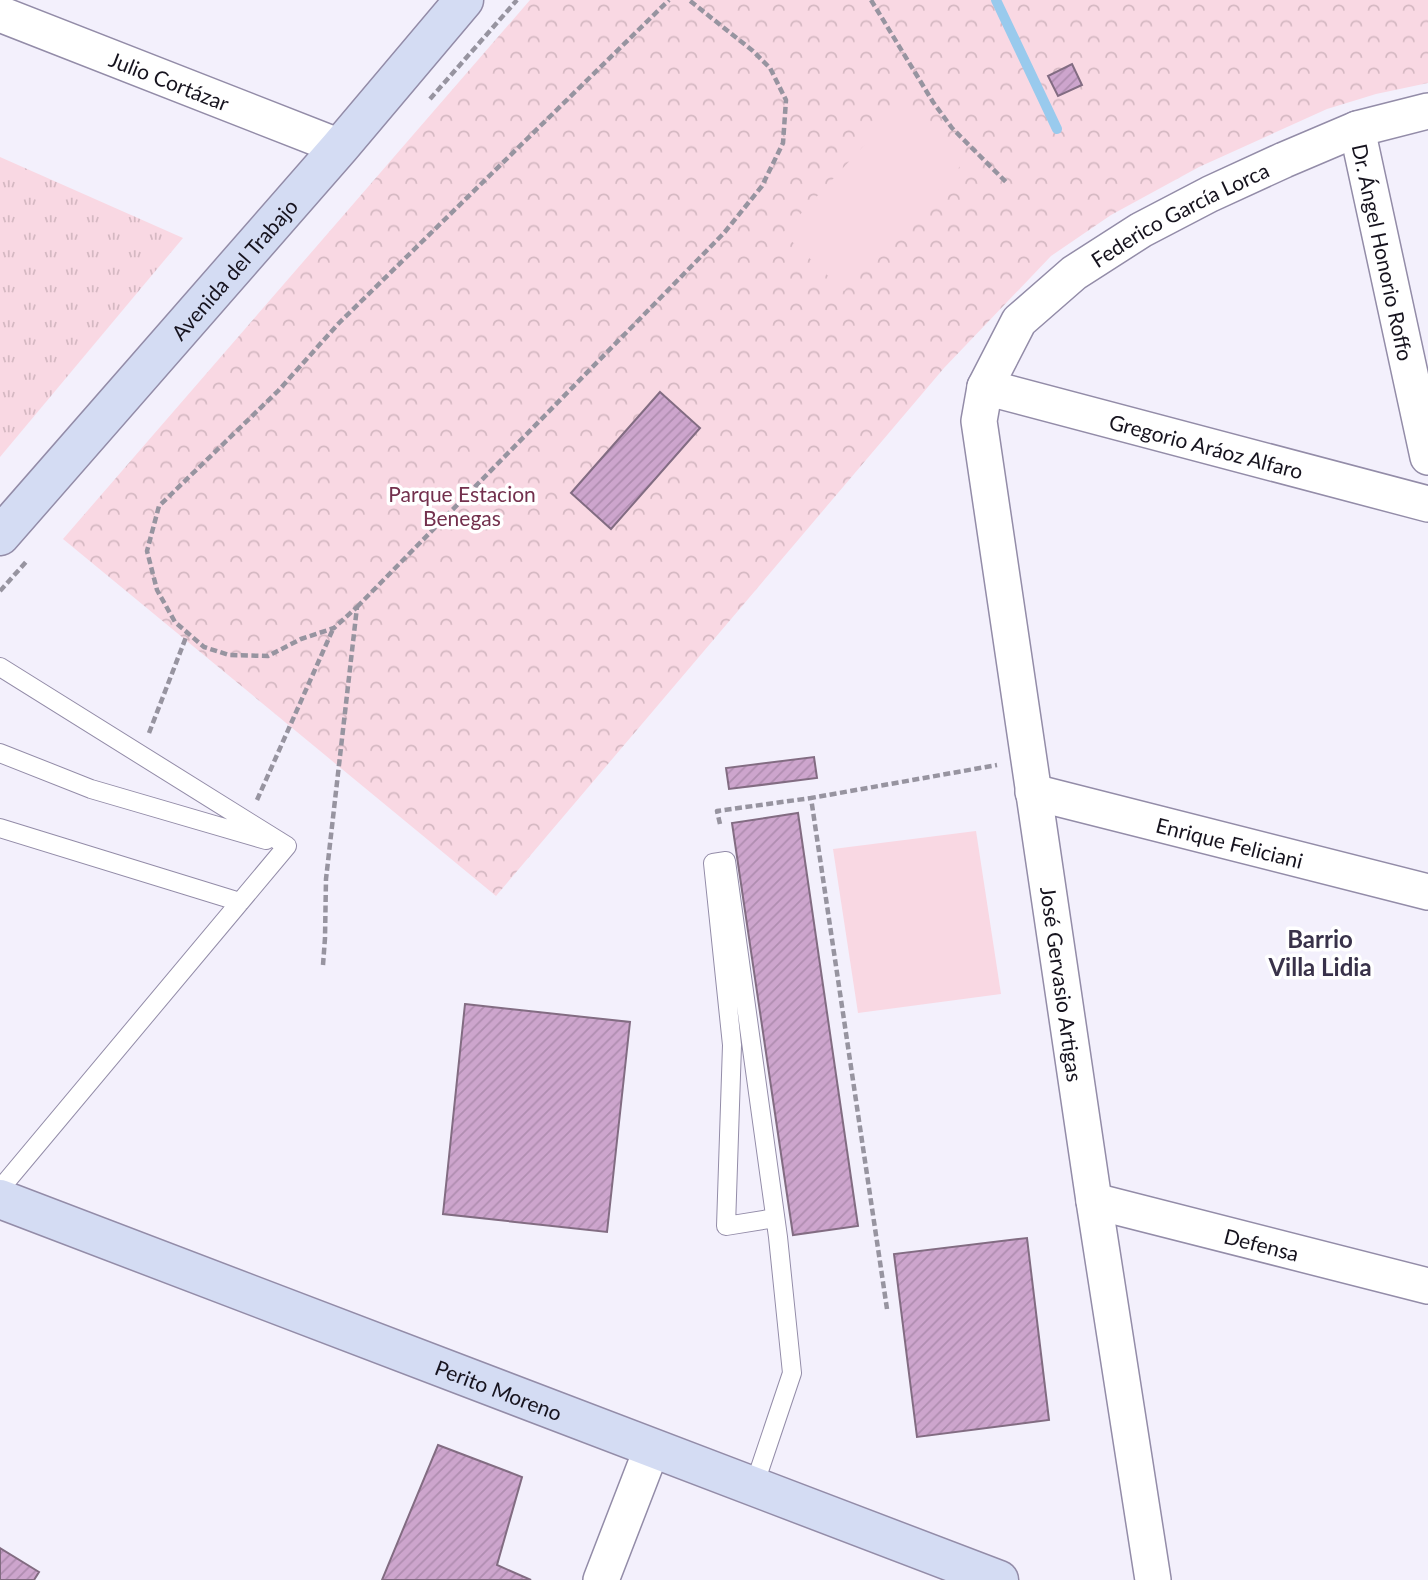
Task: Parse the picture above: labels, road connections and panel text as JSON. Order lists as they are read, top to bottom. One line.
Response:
{"streets":{"main road":["Avenida del Trabajo","Perito Moreno"],"street":["Julio Cortázar","Federico García Lorca","Dr. Ángel Honorio Roffo","Gregorio Aráoz Alfaro","Enrique Feliciani","José Gervasio Artigas","Defensa"]},"crossings":[["Julio Cortázar","Avenida del Trabajo"],["Federico García Lorca","Dr. Ángel Honorio Roffo"],["Federico García Lorca","Gregorio Aráoz Alfaro"],["Federico García Lorca","José Gervasio Artigas"],["Gregorio Aráoz Alfaro","José Gervasio Artigas"],["Enrique Feliciani","José Gervasio Artigas"],["José Gervasio Artigas","Defensa"]],"districts":["Barrio Villa Lidia"],"parks":["Parque Estacion Benegas"]}
